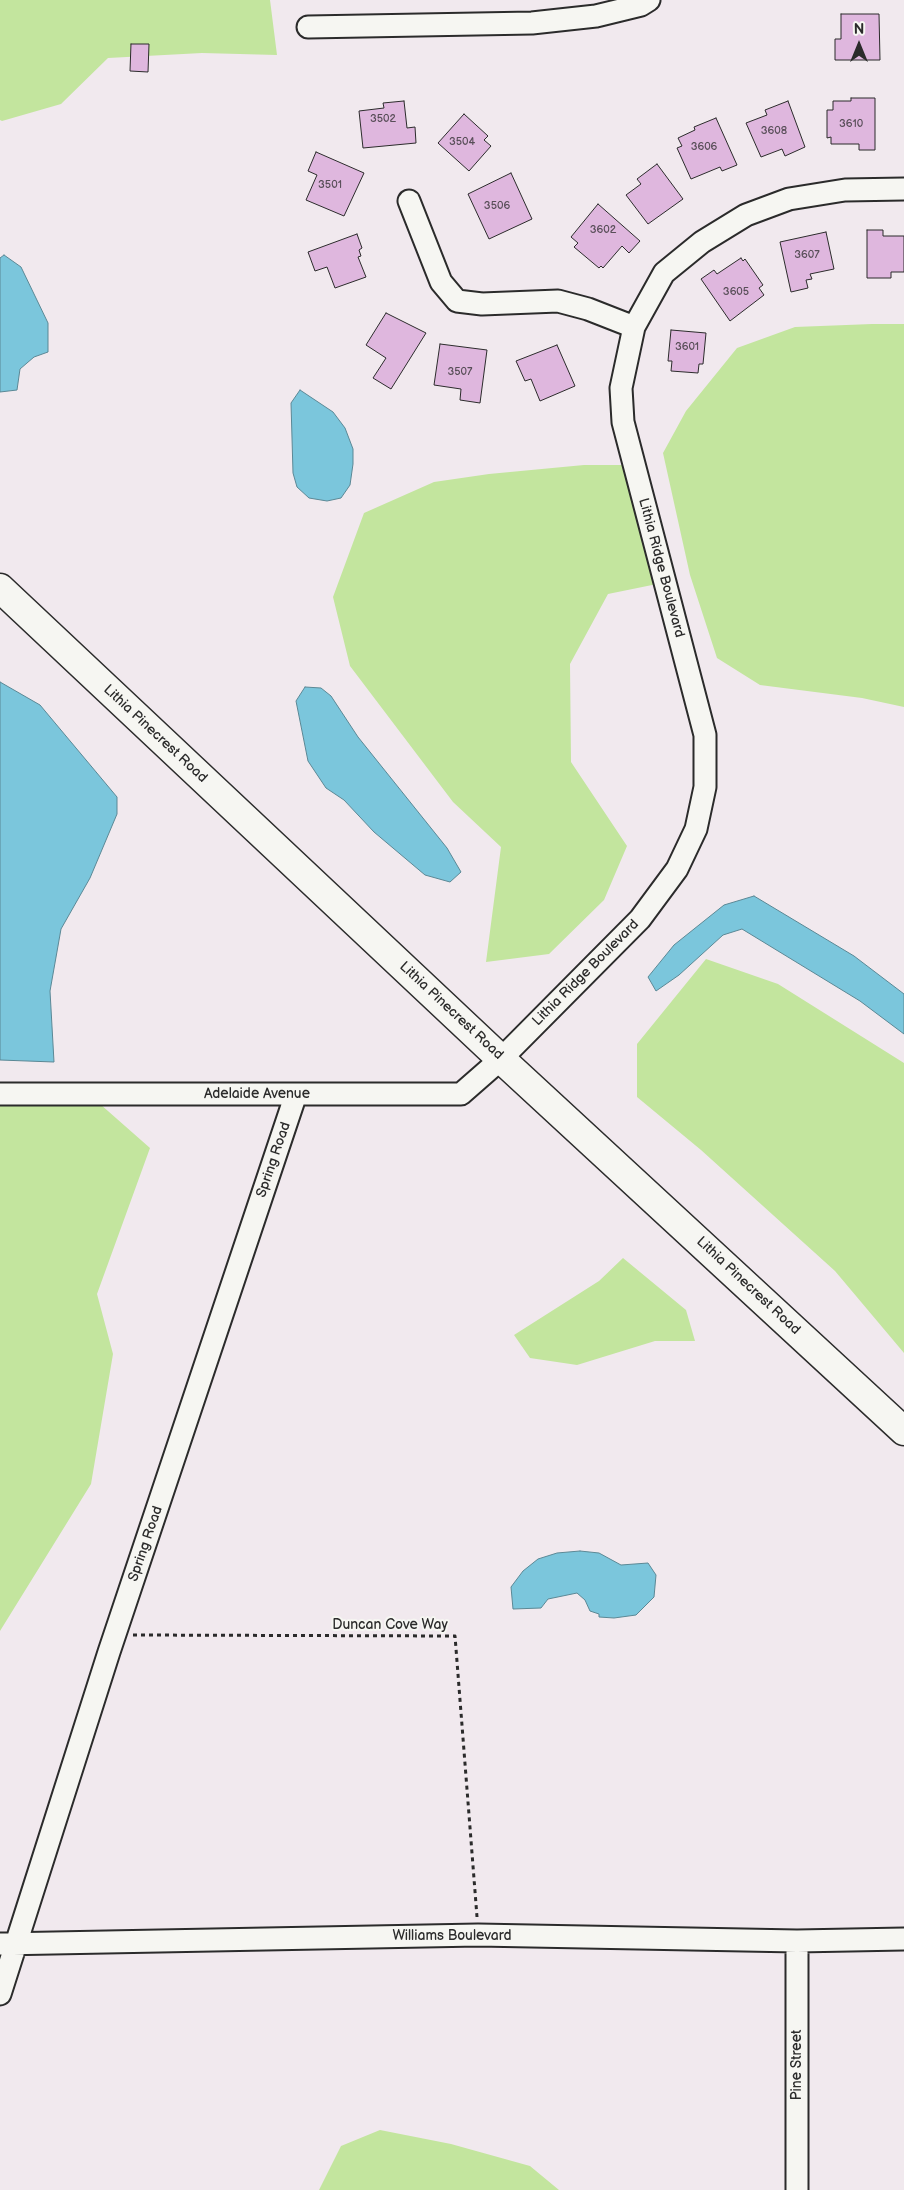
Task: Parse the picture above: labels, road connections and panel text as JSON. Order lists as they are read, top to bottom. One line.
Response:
{"streets":{"main road":["Lithia Pinecrest Road"],"street":["Lithia Ridge Boulevard","Adelaide Avenue","Spring Road","Williams Boulevard","Pine Street"],"path":["Duncan Cove Way"]},"crossings":[["Lithia Ridge Boulevard","Lithia Pinecrest Road"],["Lithia Ridge Boulevard","Adelaide Avenue"],["Lithia Pinecrest Road","Adelaide Avenue"],["Adelaide Avenue","Spring Road"],["Spring Road","Duncan Cove Way"],["Spring Road","Williams Boulevard"],["Duncan Cove Way","Williams Boulevard"],["Williams Boulevard","Pine Street"]],"house_numbers":["3502","3610","3608","3504","3606","3501","3506","3602","3607","3605","3601","3507"],"north":"top"}
